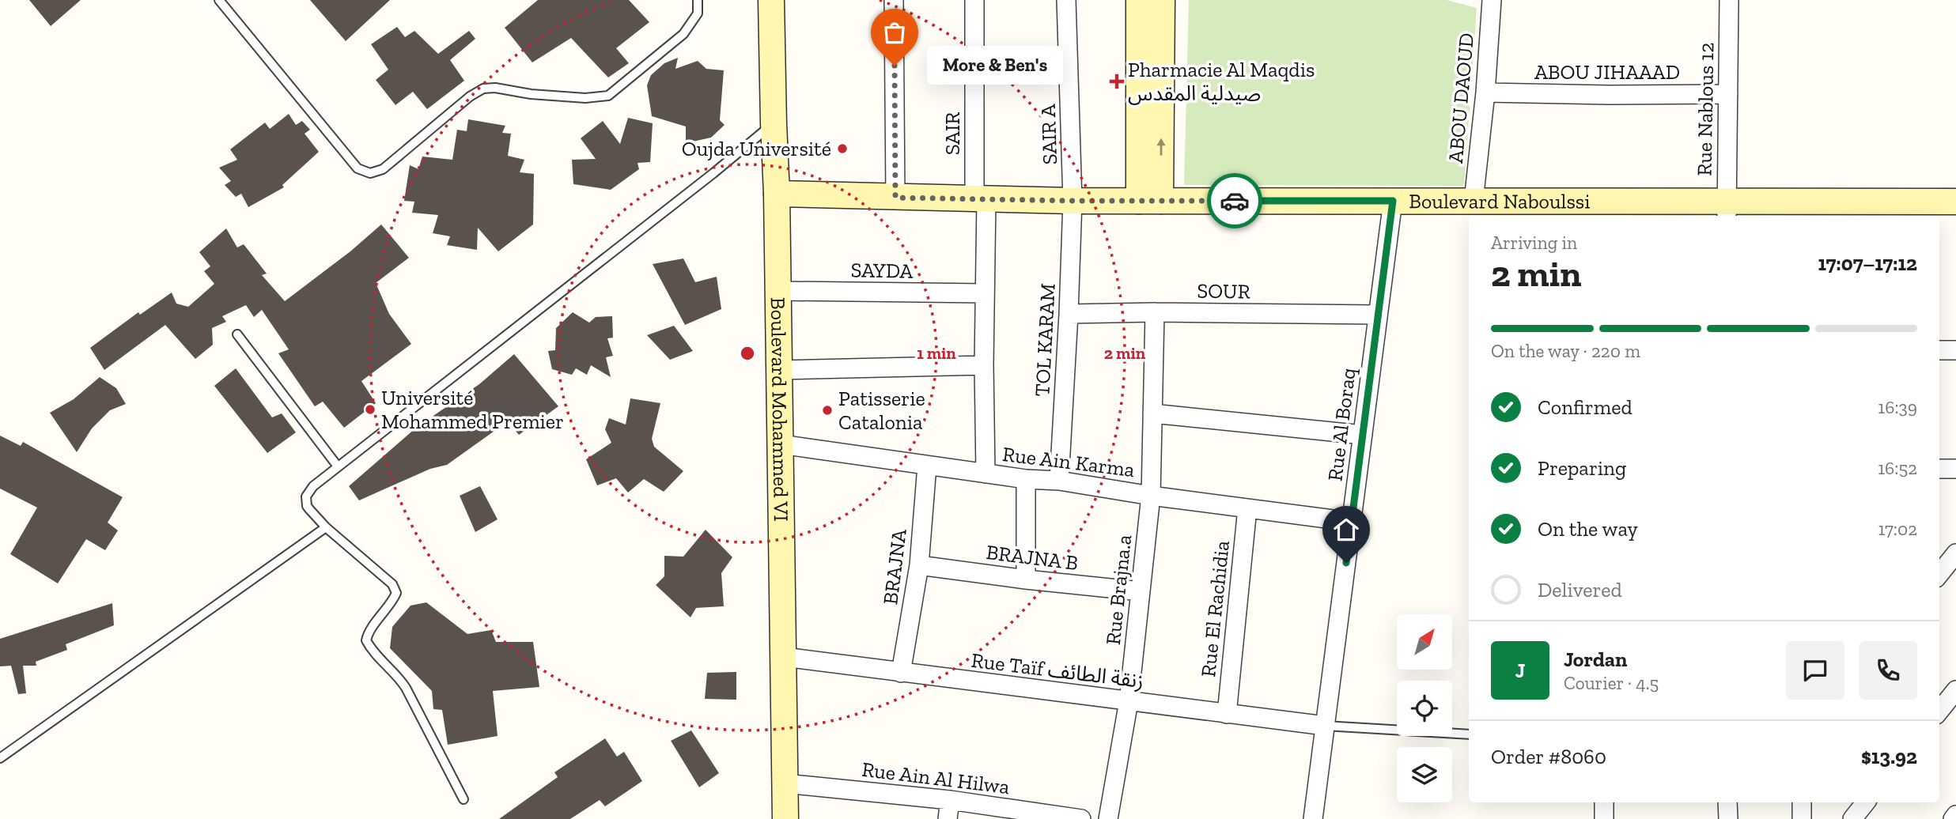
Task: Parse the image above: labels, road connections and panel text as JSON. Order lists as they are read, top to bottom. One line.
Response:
{"streets":{"street":["ABOU JIHAAAD","ABOU DAOUD","Rue Nablous 12","SAIR","SAIR A","Boulevard Naboulssi","SAYDA","SOUR","TOL KARAM","Boulevard Mohammed VI","Rue Al Boraq","Rue Ain Karma","BRAJNA B","BRAJNA","Rue Brajna.a","Rue El Rachidia","Rue Taïf زنقة الطائف","Rue Ain Al Hilwa"]},"crossings":[["ABOU JIHAAAD","ABOU DAOUD"],["ABOU JIHAAAD","Rue Nablous 12"],["ABOU DAOUD","Boulevard Naboulssi"],["Rue Nablous 12","Boulevard Naboulssi"],["SAIR","Boulevard Naboulssi"],["SAIR","SAYDA"],["SAIR","Rue Ain Karma"],["SAIR A","Boulevard Naboulssi"],["SAIR A","TOL KARAM"],["Boulevard Naboulssi","TOL KARAM"],["Boulevard Naboulssi","Boulevard Mohammed VI"],["Boulevard Naboulssi","Rue Al Boraq"],["SAYDA","Boulevard Mohammed VI"],["SOUR","TOL KARAM"],["SOUR","Rue Al Boraq"],["SOUR","Rue Brajna.a"],["TOL KARAM","Rue Ain Karma"],["Boulevard Mohammed VI","Rue Ain Karma"],["Boulevard Mohammed VI","Rue Taïf زنقة الطائف"],["Boulevard Mohammed VI","Rue Ain Al Hilwa"],["Rue Al Boraq","Rue Ain Karma"],["Rue Al Boraq","Rue Taïf زنقة الطائف"],["Rue Ain Karma","BRAJNA"],["Rue Ain Karma","Rue Brajna.a"],["Rue Ain Karma","Rue El Rachidia"],["BRAJNA B","BRAJNA"],["BRAJNA B","Rue Brajna.a"],["BRAJNA","Rue Taïf زنقة الطائف"],["Rue Brajna.a","Rue Taïf زنقة الطائف"],["Rue El Rachidia","Rue Taïf زنقة الطائف"]],"places":{"other":["More & Ben's","Oujda Université","Université Mohammed Premier","Patisserie Catalonia"],"health":["Pharmacie Al Maqdis صيدلية المقدس"]},"north":"top right","page":{"bubble":"More & Ben's","heading":["2 min","Arriving in","17:07–17:12"],"panel":["Jordan","Courier · 4.5","Order #8060","$13.92"],"bar":"On the way · 220 m","list":[["Confirmed","16:39"],["Preparing","16:52"],["On the way","17:02"],"Delivered"],"round":"J"},"rings":["1 min","2 min"]}
